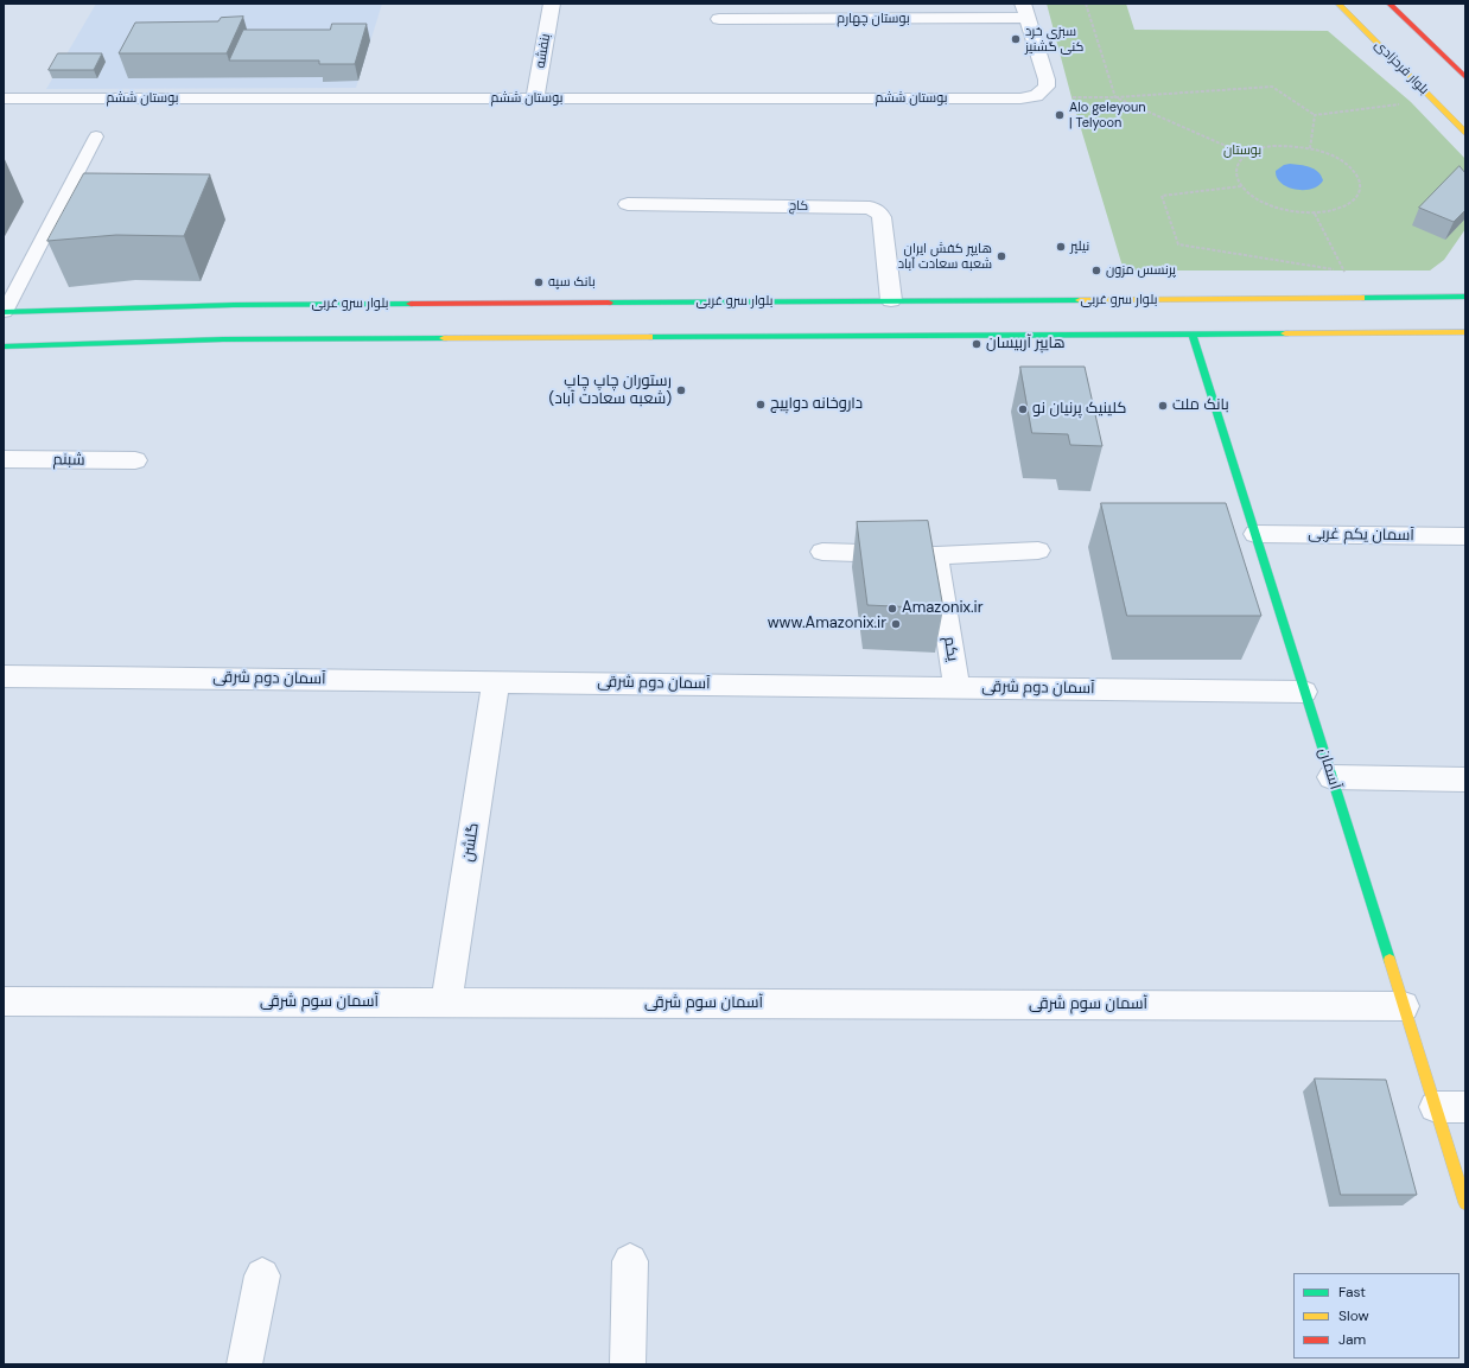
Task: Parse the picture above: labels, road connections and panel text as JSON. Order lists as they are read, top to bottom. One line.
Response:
{"streets":{"main road":["بلوار فرحزادی","بلوار سرو غربی","آسمان"],"street":["بوستان چهارم","بنفشه","بوستان ششم","کاج","شبنم","آسمان یکم غربی","یکم","آسمان دوم شرقی","گلشن","آسمان سوم شرقی"]},"crossings":[["بنفشه","بوستان ششم"],["کاج","بلوار سرو غربی"],["آسمان یکم غربی","آسمان"],["یکم","آسمان دوم شرقی"],["آسمان دوم شرقی","آسمان"],["آسمان دوم شرقی","گلشن"],["آسمان","آسمان سوم شرقی"],["گلشن","آسمان سوم شرقی"]],"parks":["بوستان"],"places":["سبزی خرد کنی گشنیز","Alo geleyoun | Telyoon","نیلپر","هایپر کفش ایران شعبه سعادت آباد","پرنسس مزون","بانک سپه","هایپر آربیسان","رستوران چاپ چاپ (شعبه سعادت آباد)","داروخانه دواپیچ","بانک ملت","کلینیک پرنیان نو","Amazonix.ir","www.Amazonix.ir"],"legend":["Fast","Slow","Jam"]}
